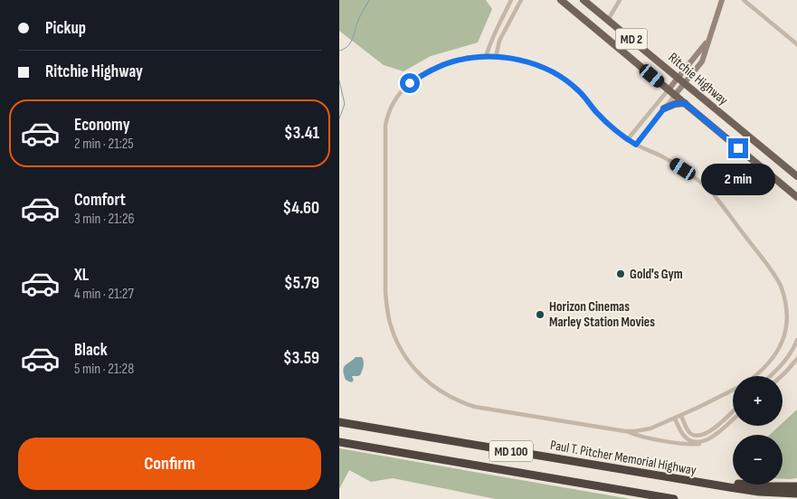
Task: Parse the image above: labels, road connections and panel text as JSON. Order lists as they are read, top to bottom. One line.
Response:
{"streets":{"highway":["MD 100","Paul T. Pitcher Memorial Highway"],"main road":["MD 2","Ritchie Highway"]},"places":["Gold's Gym","Horizon Cinemas Marley Station Movies"],"page":{"banner":["Pickup","Ritchie Highway"],"list":[{"name":"Economy","note":"2 min · 21:25","value":"$3.41"},{"name":"Comfort","note":"3 min · 21:26","value":"$4.60"},{"name":"XL","note":"4 min · 21:27","value":"$5.79"},{"name":"Black","note":"5 min · 21:28","value":"$3.59"}],"bubble":"2 min","map_buttons":["+","−"],"buttons":"Confirm"}}
